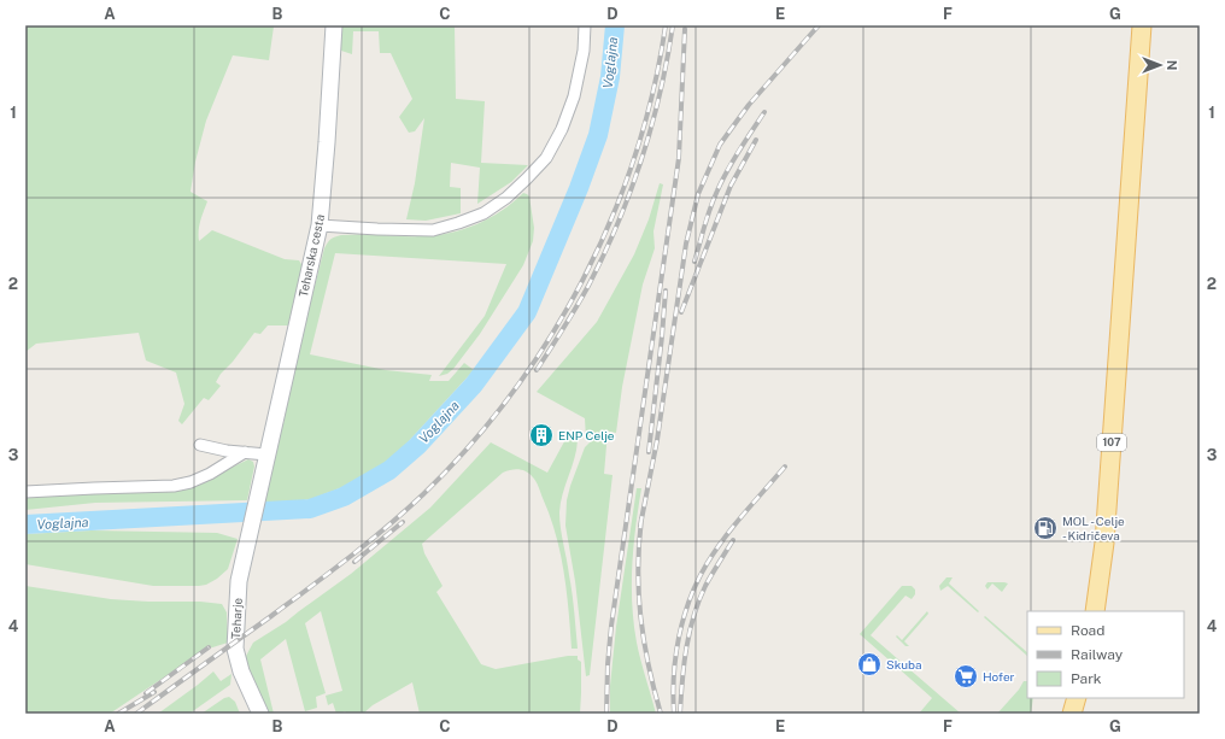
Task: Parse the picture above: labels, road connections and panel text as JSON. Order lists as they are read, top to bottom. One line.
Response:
{"streets":{"main road":["107"],"street":["Teharska cesta","Teharje"]},"crossings":[["Teharska cesta","Teharje"]],"water":["Voglajna"],"places":{"building":["ENP Celje"],"fuel station":["MOL - Celje - Kidričeva"],"shop":["Skuba"],"supermarket":["Hofer"]},"legend":["Road","Railway","Park"],"north":"right","grid":{"columns":["A","B","C","D","E","F","G"],"rows":["1","2","3","4"]}}
